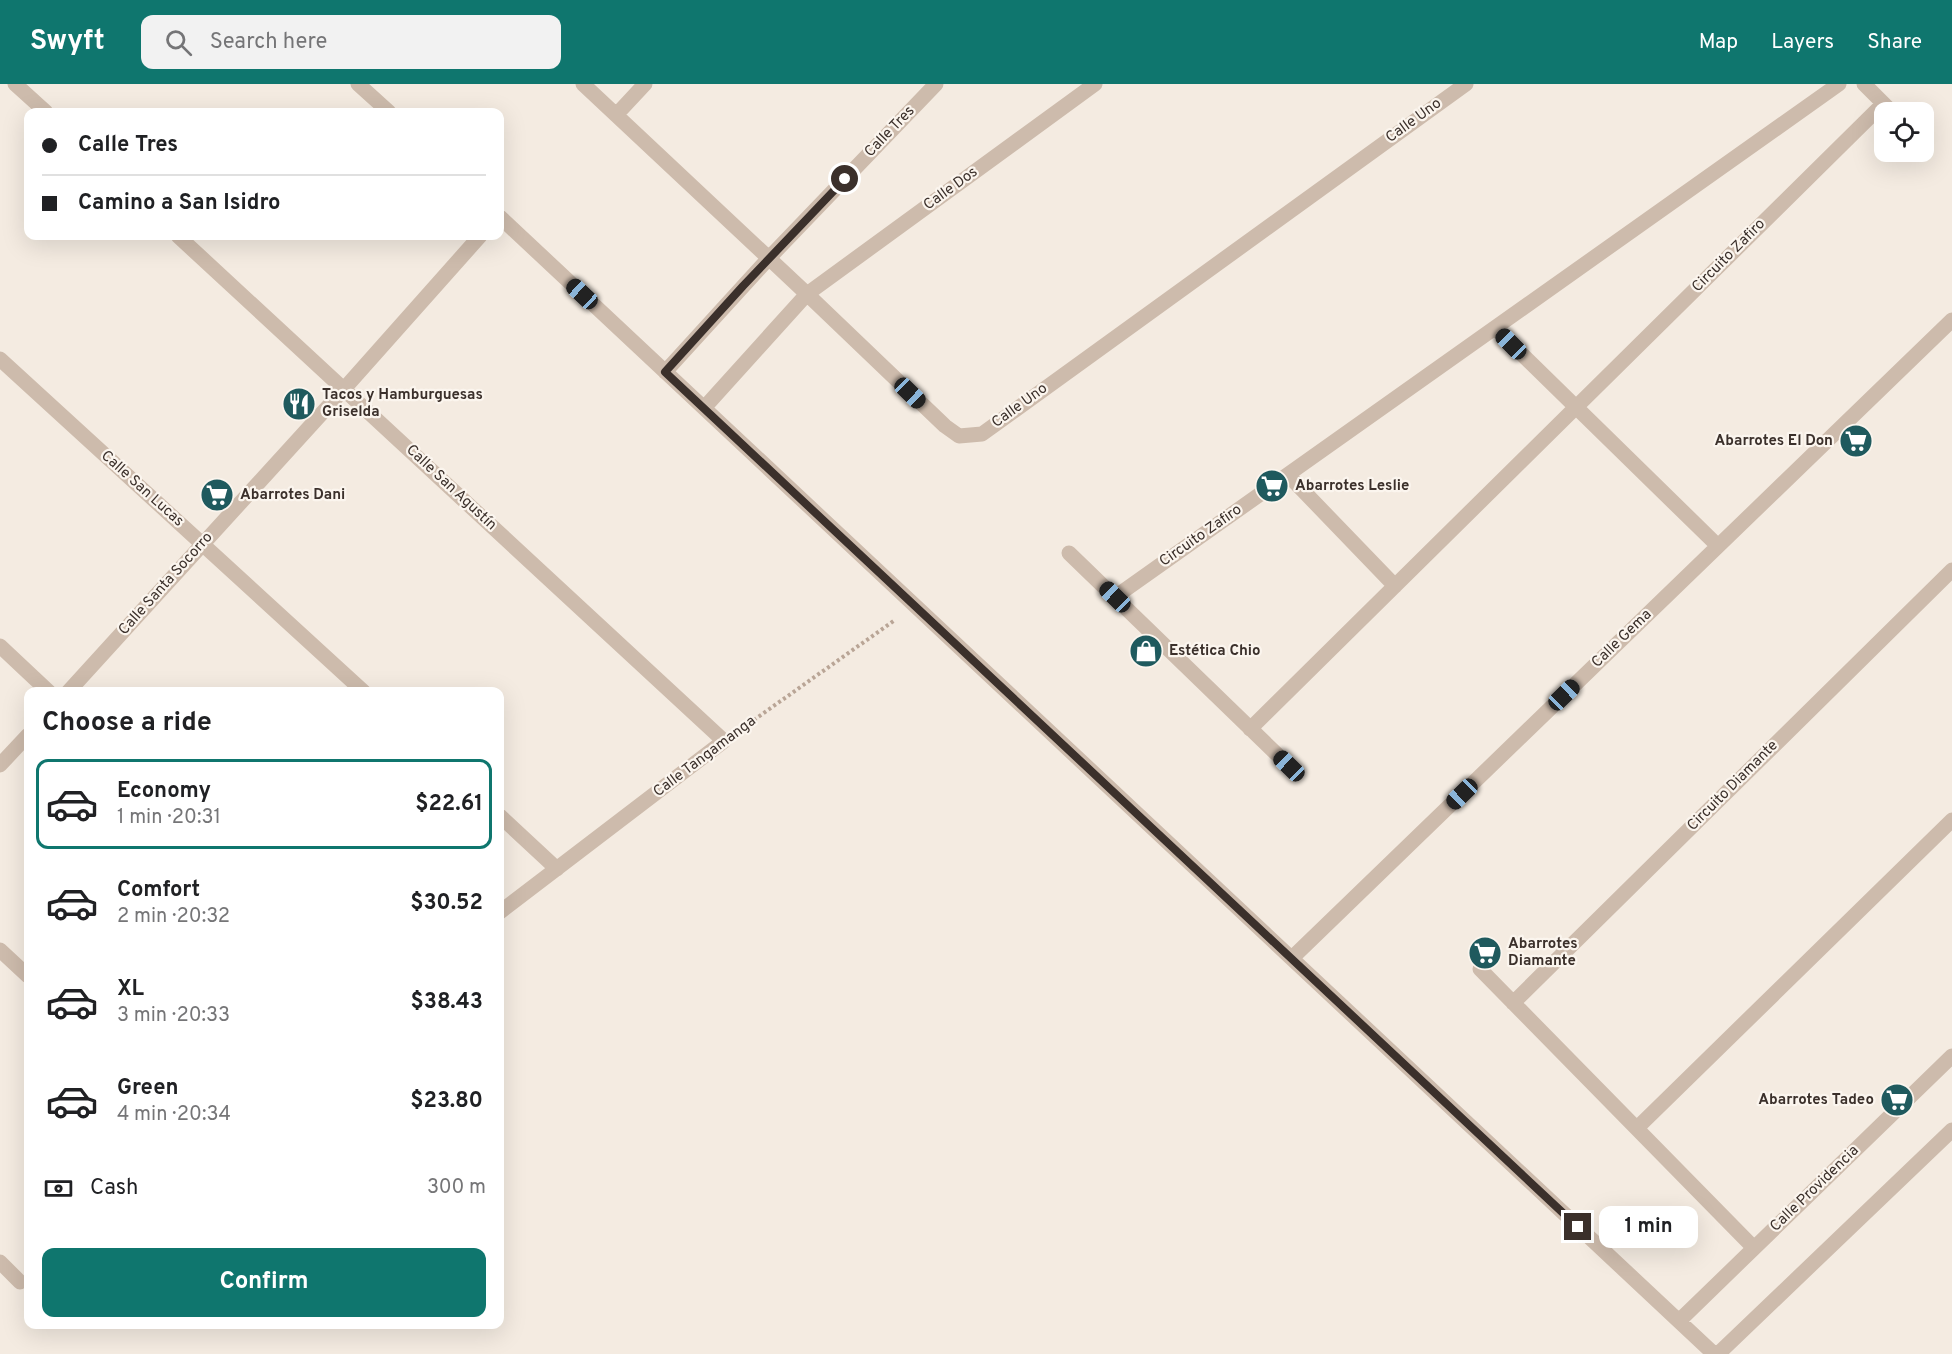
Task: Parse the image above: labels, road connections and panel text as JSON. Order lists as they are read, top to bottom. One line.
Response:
{"streets":{"street":["Calle Uno","Calle Tres","Calle Dos","Circuito Zafiro","Calle San Agustín","Calle San Lucas","Calle Santa Socorro","Calle Gema","Calle Tangamanga","Circuito Diamante","Calle Providencia"]},"crossings":[["Calle Uno","Calle Tres"],["Calle Uno","Calle Dos"],["Calle San Agustín","Calle Santa Socorro"],["Calle San Agustín","Calle Tangamanga"],["Calle San Lucas","Calle Santa Socorro"]],"places":{"restaurant":["Tacos y Hamburguesas Griselda"],"supermarket":["Abarrotes El Don","Abarrotes Leslie","Abarrotes Dani","Abarrotes Diamante","Abarrotes Tadeo"],"shop":["Estética Chio"]},"page":{"header":"Swyft","search":"Search here","nav":["Map","Layers","Share"],"banner":["Calle Tres","Camino a San Isidro"],"heading":"Choose a ride","list":[{"name":"Economy","note":"1 min · 20:31","value":"$22.61"},{"name":"Comfort","note":"2 min · 20:32","value":"$30.52"},{"name":"XL","note":"3 min · 20:33","value":"$38.43"},{"name":"Green","note":"4 min · 20:34","value":"$23.80"}],"pay":["Cash","300 m"],"bubble":"1 min","buttons":"Confirm"}}
